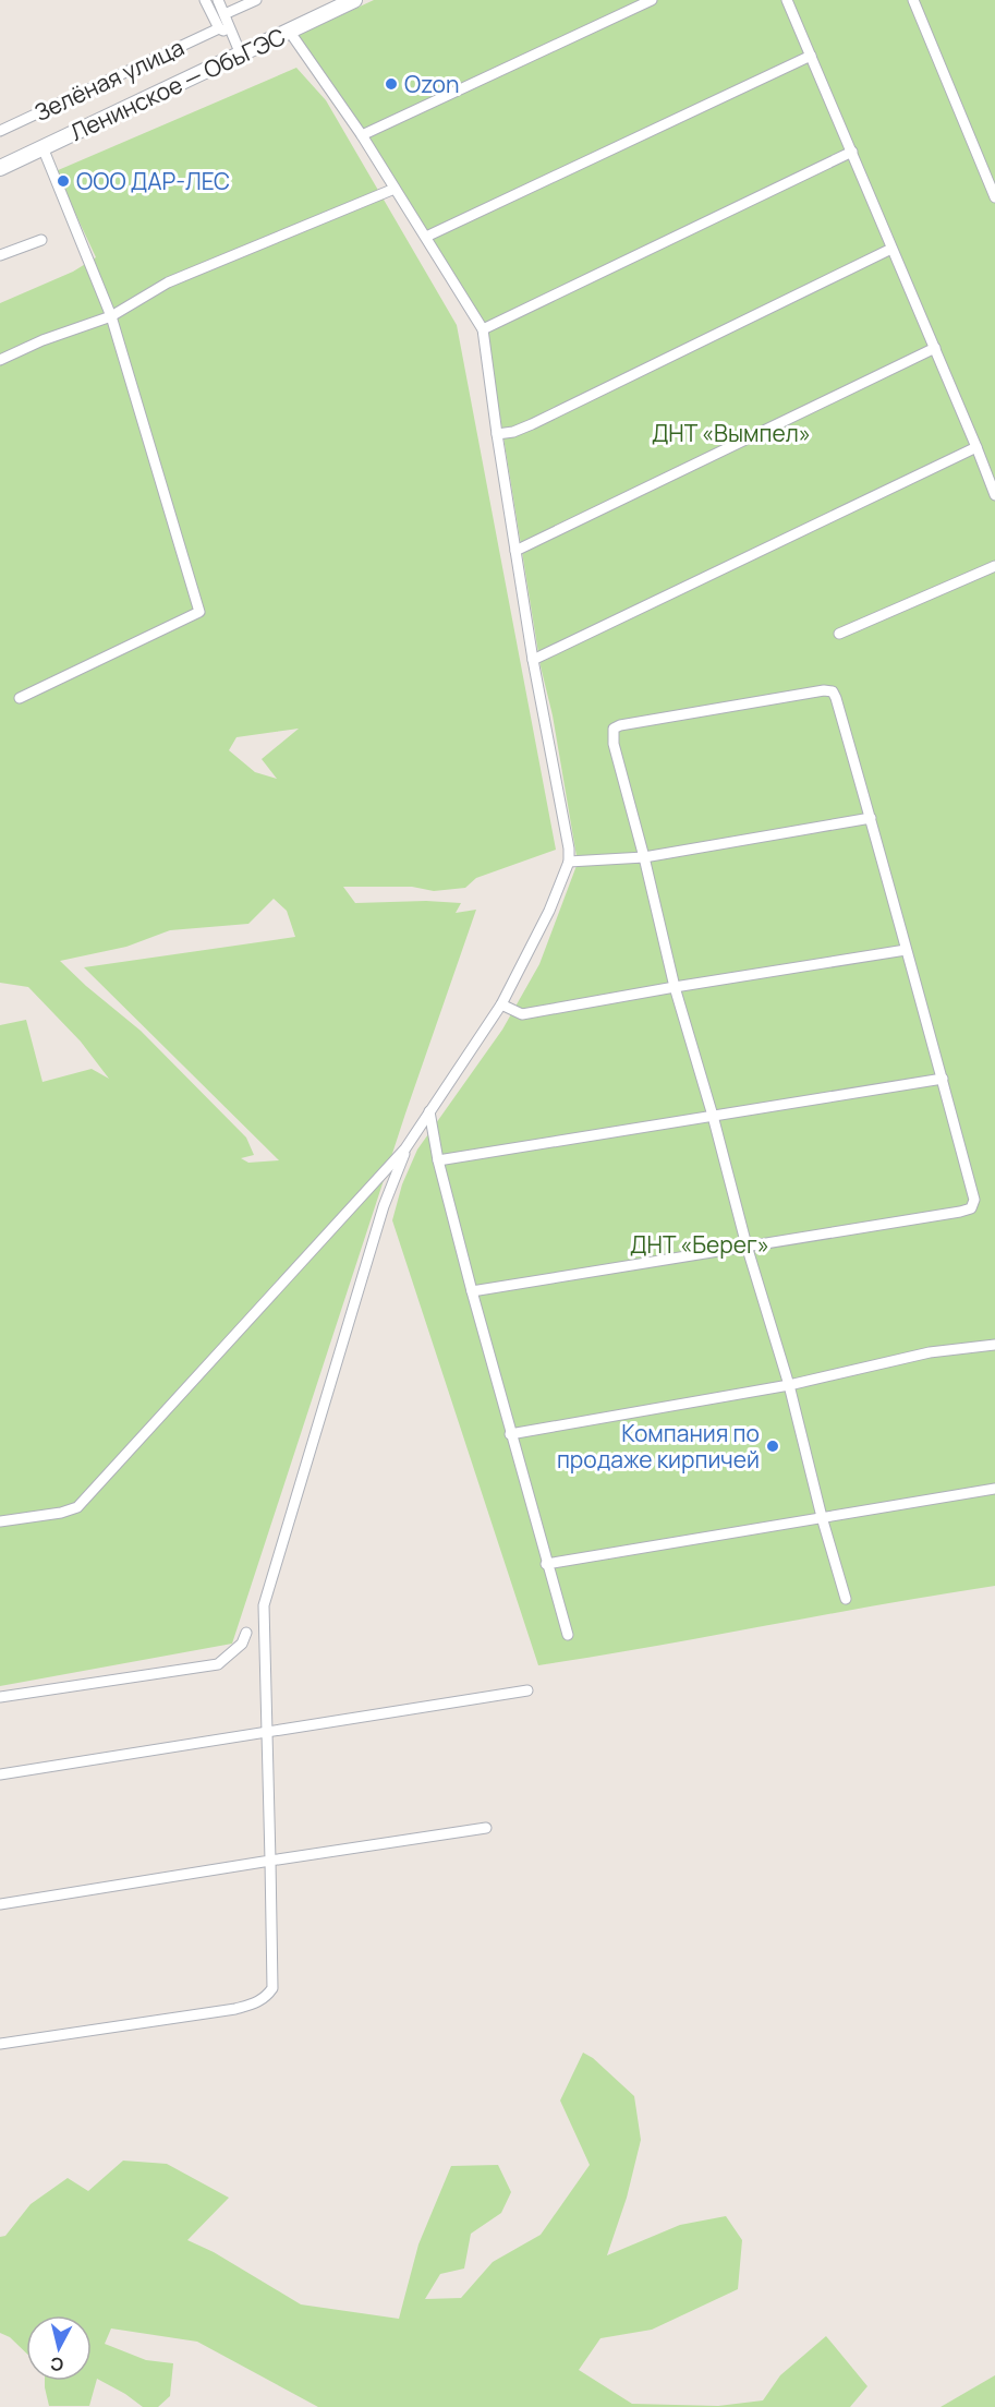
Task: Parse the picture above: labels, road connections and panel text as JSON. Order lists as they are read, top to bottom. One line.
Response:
{"streets":{"main road":["Ленинское — ОбьГЭС"],"street":["Зелёная улица"]},"parks":["ДНТ «Вымпел»","ДНТ «Берег»"],"places":["Ozon","ООО ДАР-ЛЕС","Компания по продаже кирпичей"],"north":"bottom"}
